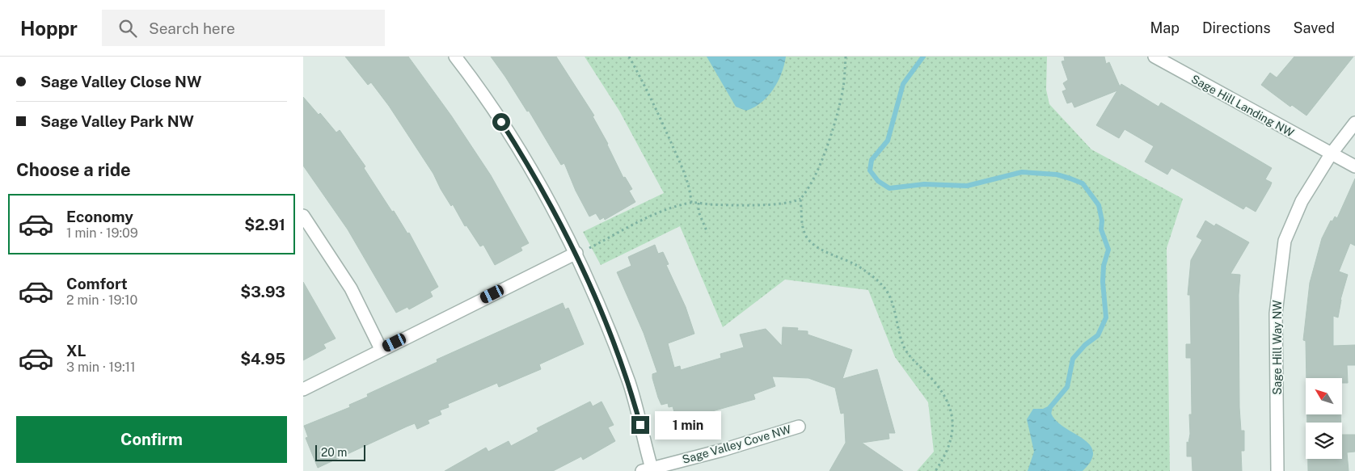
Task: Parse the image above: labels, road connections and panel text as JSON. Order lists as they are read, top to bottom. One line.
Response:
{"streets":{"street":["Sage Hill Landing NW","Sage Hill Way NW","Sage Valley Cove NW"]},"crossings":[["Sage Hill Landing NW","Sage Hill Way NW"]],"scale_bar":"20 m","north":"top left","page":{"header":"Hoppr","search":"Search here","nav":["Map","Directions","Saved"],"banner":["Sage Valley Close NW","Sage Valley Park NW"],"heading":"Choose a ride","list":[{"name":"Economy","note":"1 min · 19:09","value":"$2.91"},{"name":"Comfort","note":"2 min · 19:10","value":"$3.93"},{"name":"XL","note":"3 min · 19:11","value":"$4.95"}],"buttons":"Confirm","bubble":"1 min","scale":"20 m"}}
